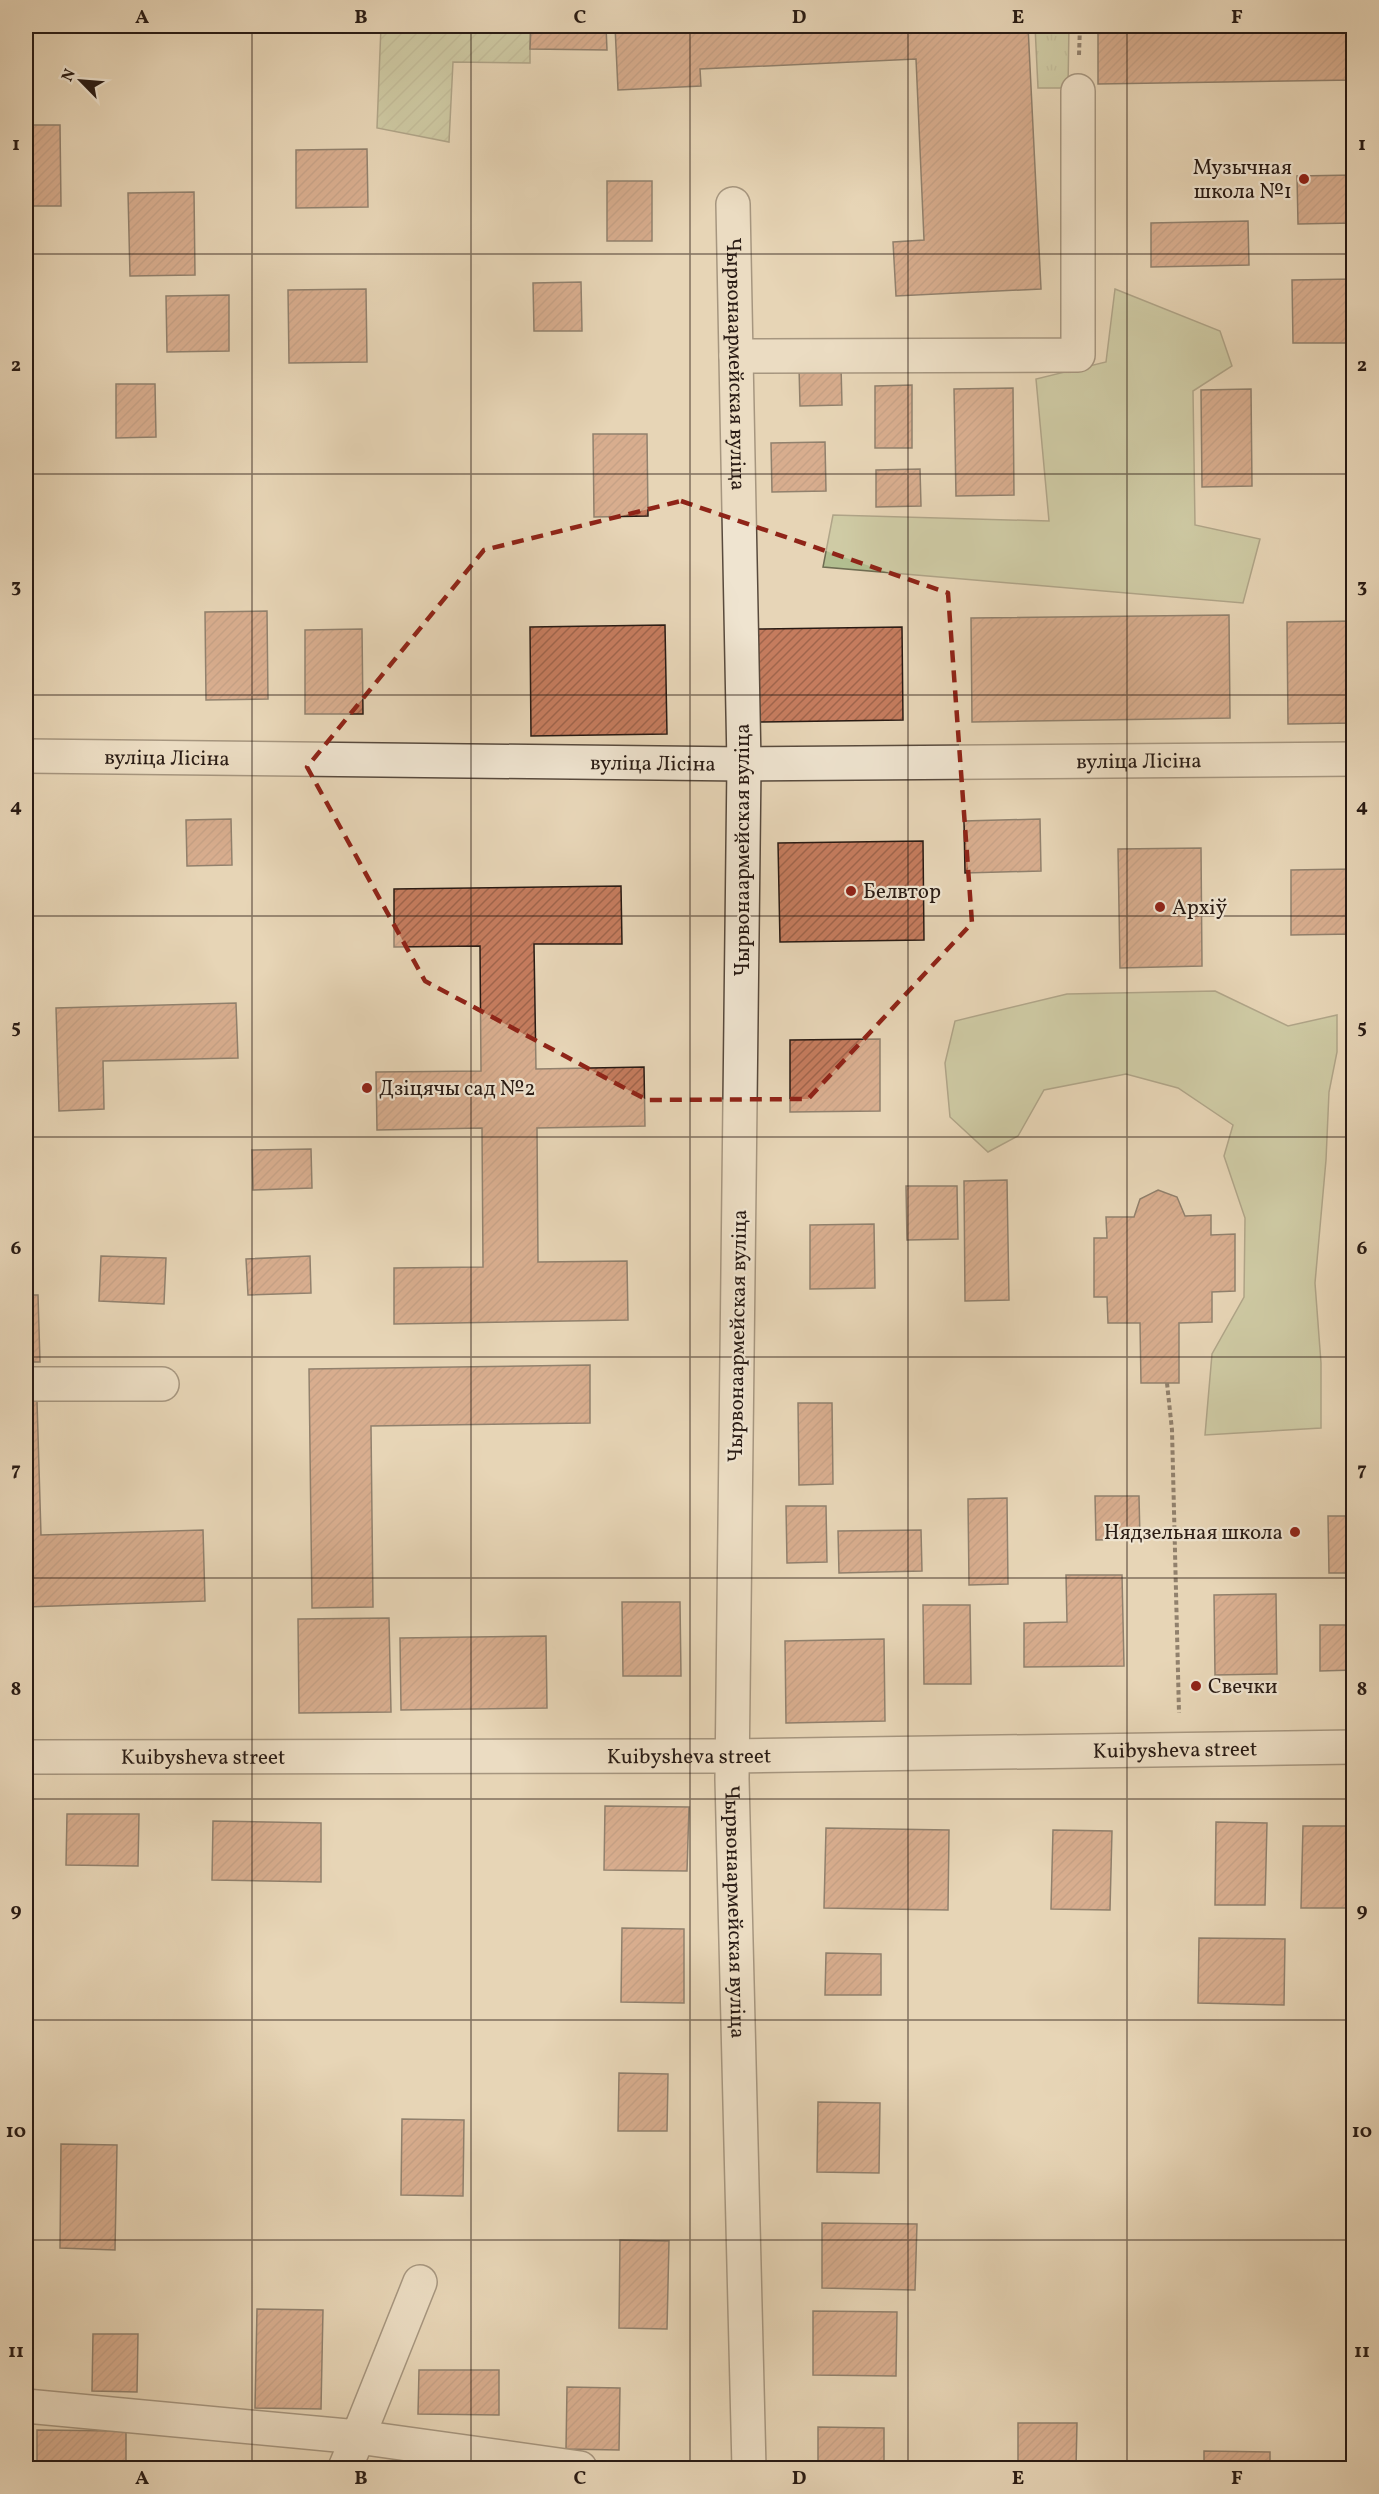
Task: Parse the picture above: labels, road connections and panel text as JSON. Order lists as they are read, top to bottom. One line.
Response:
{"streets":{"street":["Чырвонаармейская вуліца","вуліца Лісіна","Kuibysheva street"]},"crossings":[["Чырвонаармейская вуліца","вуліца Лісіна"],["Чырвонаармейская вуліца","Kuibysheva street"]],"places":["Музычная школа №1","Белвтор","Архіў","Дзіцячы сад №2","Нядзельная школа","Свечки"],"north":"top left","grid":{"columns":["A","B","C","D","E","F"],"rows":["1","2","3","4","5","6","7","8","9","10","11"]}}
